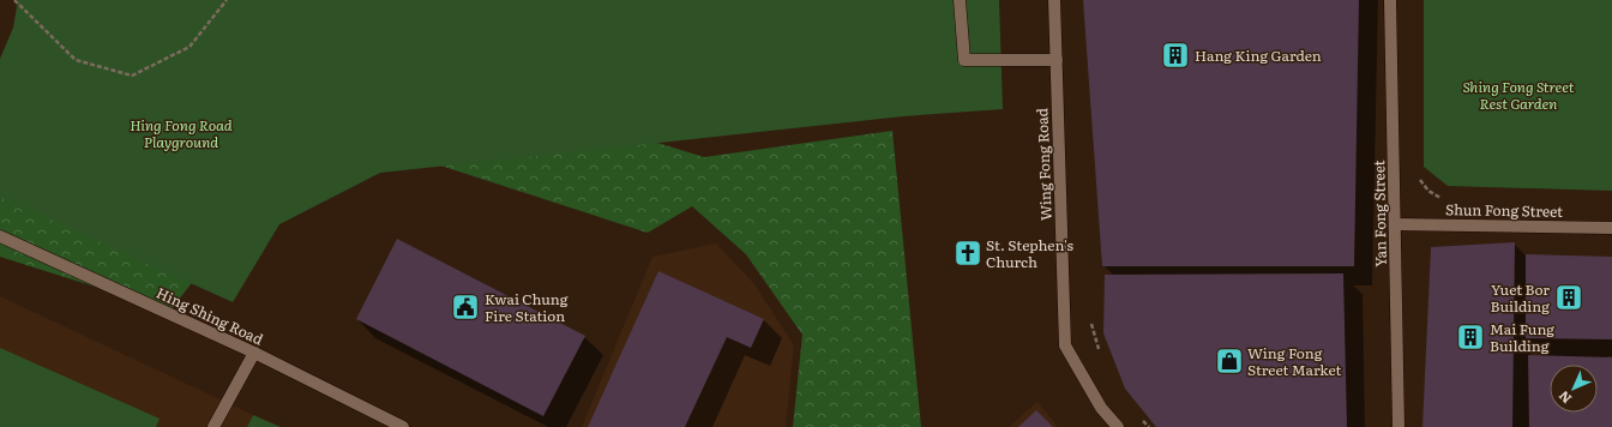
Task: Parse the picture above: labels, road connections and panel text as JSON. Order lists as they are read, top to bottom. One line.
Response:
{"streets":{"street":["Wing Fong Road","Shun Fong Street","Yan Fong Street","Hing Shing Road"]},"crossings":[["Shun Fong Street","Yan Fong Street"]],"parks":["Shing Fong Street Rest Garden","Hing Fong Road Playground"],"places":{"building":["Hang King Garden","Yuet Bor Building","Mai Fung Building"],"church":["St. Stephen's Church"],"public building":["Kwai Chung Fire Station"],"shop":["Wing Fong Street Market"]},"north":"bottom left"}
